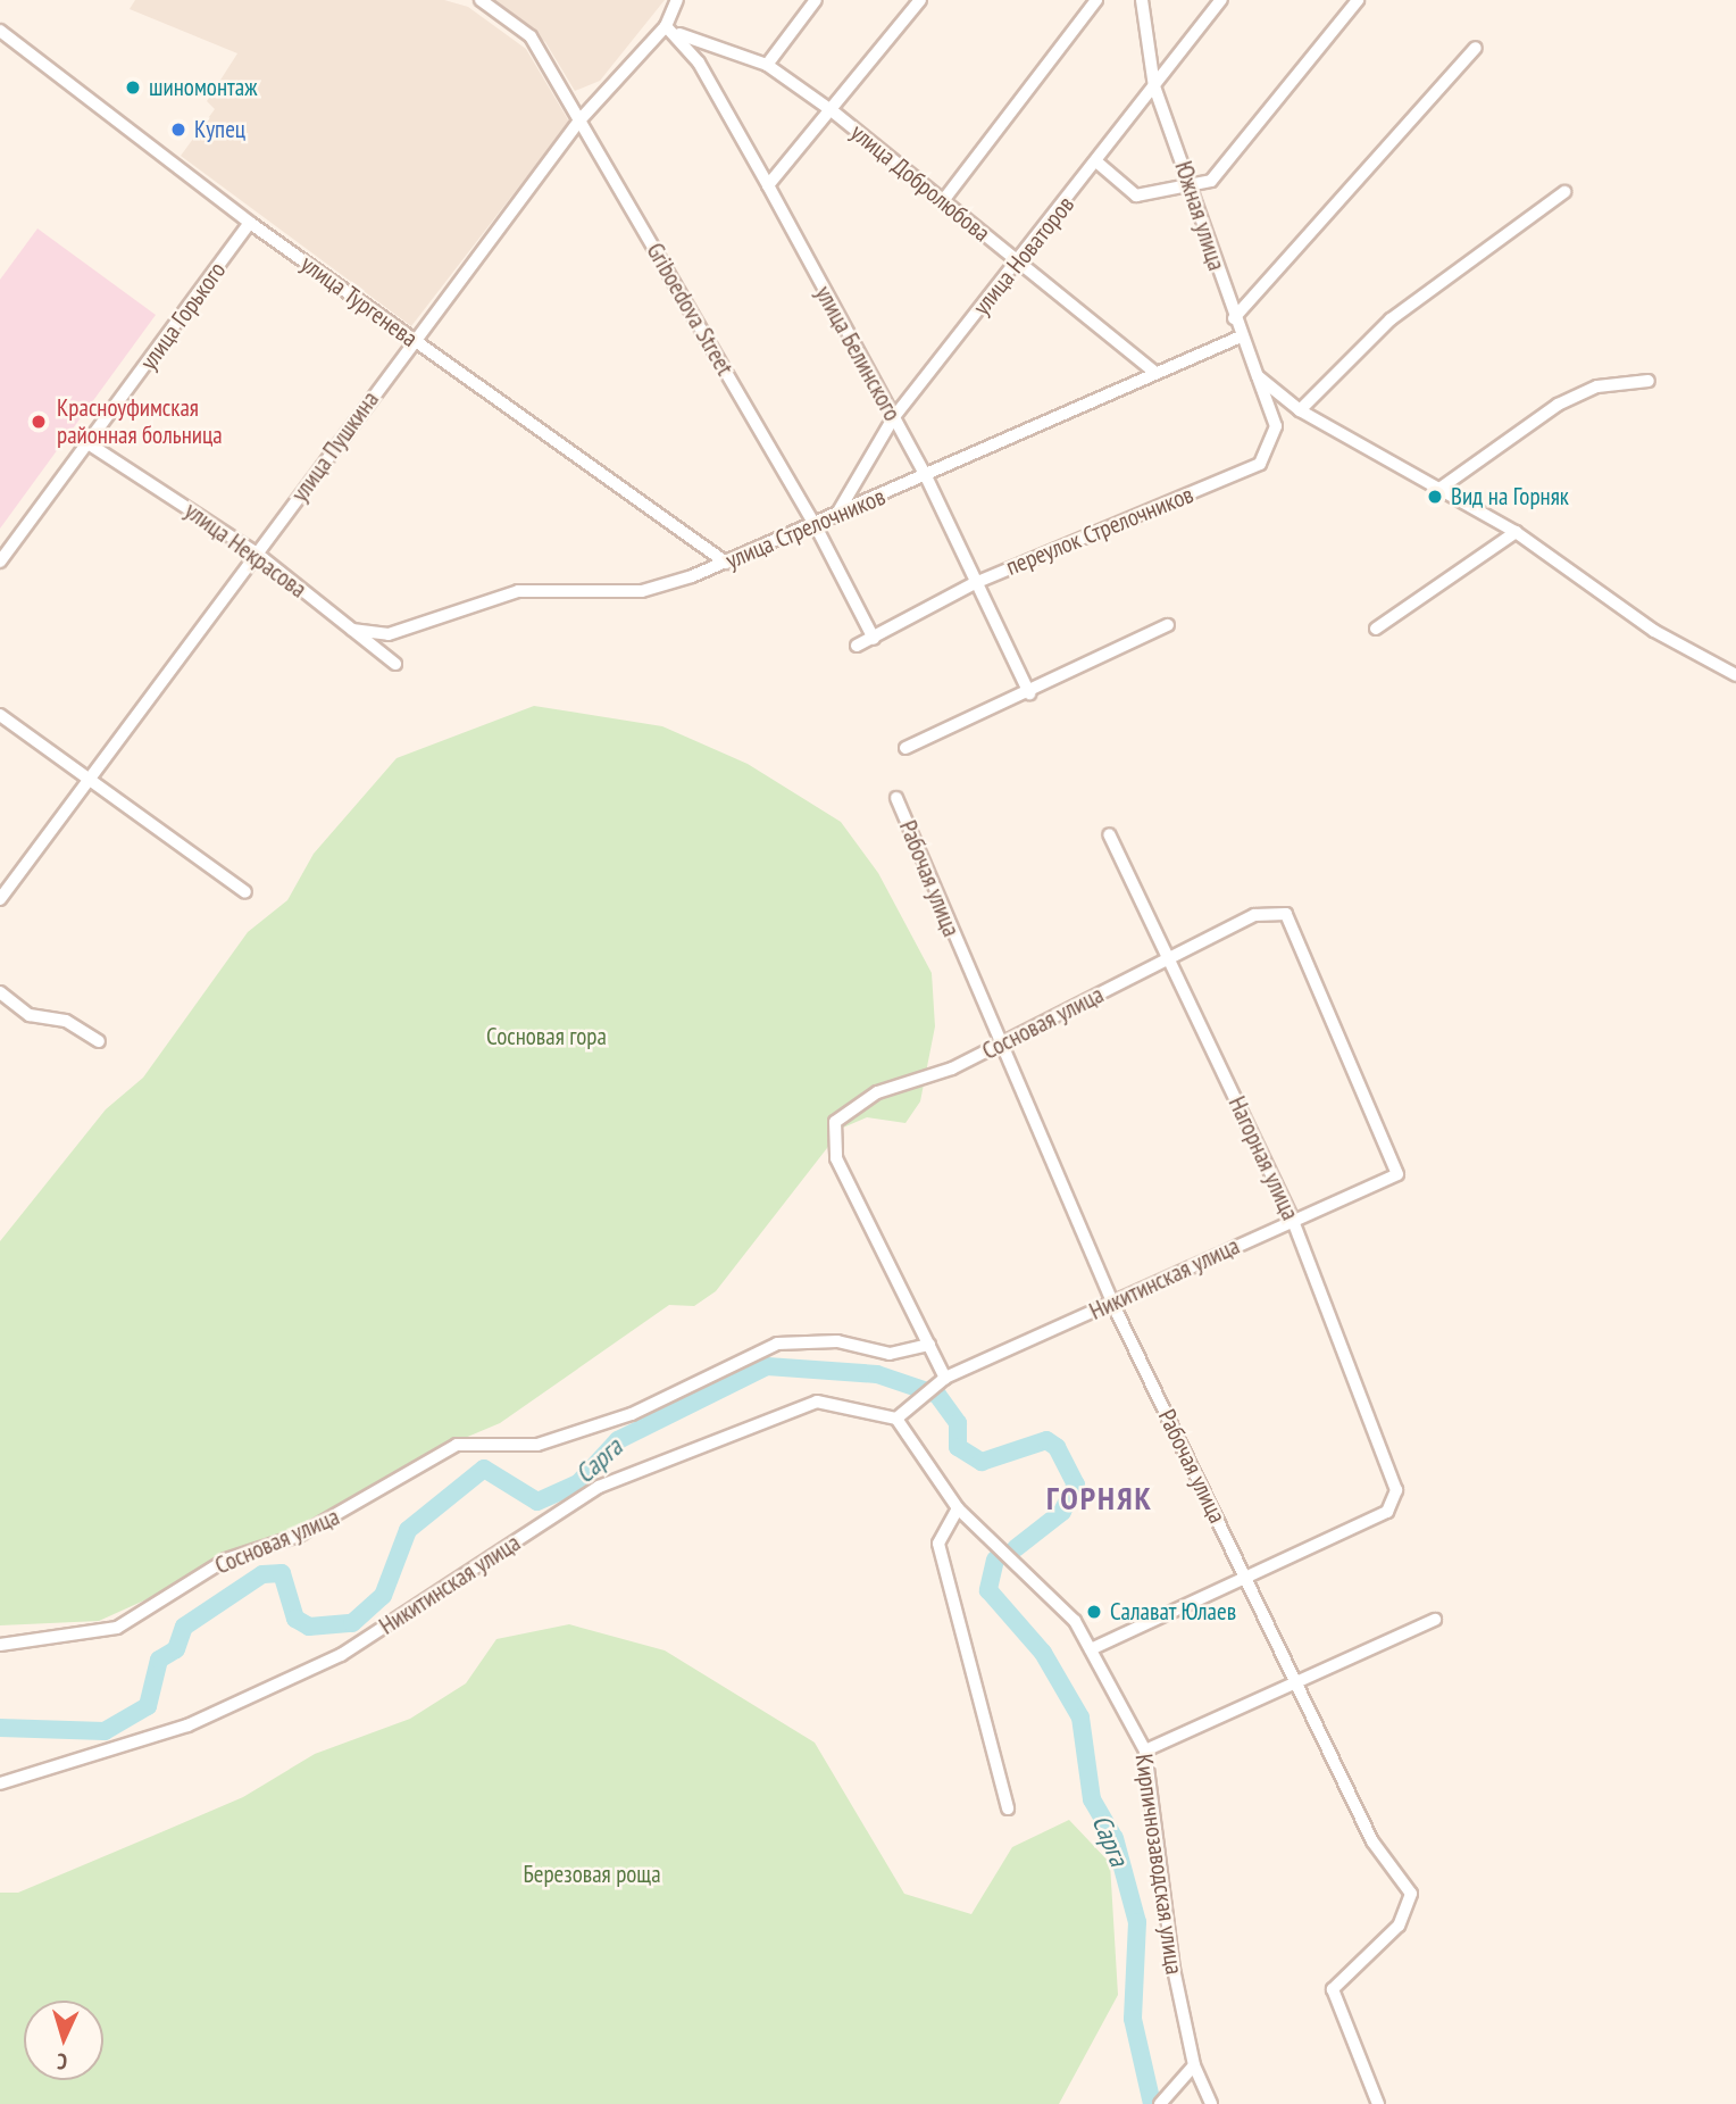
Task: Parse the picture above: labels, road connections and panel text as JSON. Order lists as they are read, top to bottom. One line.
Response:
{"streets":{"street":["улица Добролюбова","Южная улица","улица Новаторов","улица Тургенева","Griboedova Street","улица Горького","улица Белинского","улица Пушкина","улица Стрелочников","переулок Стрелочников","улица Некрасова","Рабочая улица","Сосновая улица","Нагорная улица","Никитинская улица","Кирпичнозаводская улица"]},"crossings":[["улица Добролюбова","улица Новаторов"],["улица Добролюбова","улица Белинского"],["улица Добролюбова","улица Пушкина"],["улица Добролюбова","улица Стрелочников"],["Южная улица","улица Новаторов"],["Южная улица","улица Стрелочников"],["Южная улица","переулок Стрелочников"],["улица Новаторов","улица Белинского"],["улица Новаторов","улица Стрелочников"],["улица Тургенева","улица Горького"],["улица Тургенева","улица Пушкина"],["улица Тургенева","улица Стрелочников"],["Griboedova Street","улица Пушкина"],["Griboedova Street","улица Стрелочников"],["Griboedova Street","переулок Стрелочников"],["улица Горького","улица Некрасова"],["улица Белинского","улица Пушкина"],["улица Белинского","улица Стрелочников"],["улица Белинского","переулок Стрелочников"],["улица Пушкина","улица Некрасова"],["улица Стрелочников","улица Некрасова"],["Рабочая улица","Сосновая улица"],["Рабочая улица","Нагорная улица"],["Рабочая улица","Никитинская улица"],["Сосновая улица","Нагорная улица"],["Сосновая улица","Никитинская улица"],["Нагорная улица","Никитинская улица"],["Никитинская улица","Кирпичнозаводская улица"]],"districts":["ГОРНЯК"],"water":["Сарга"],"parks":["Сосновая гора","Березовая роща"],"places":["шиномонтаж","Купец","Красноуфимская районная больница","Вид на Горняк","Салават Юлаев"],"north":"bottom"}
